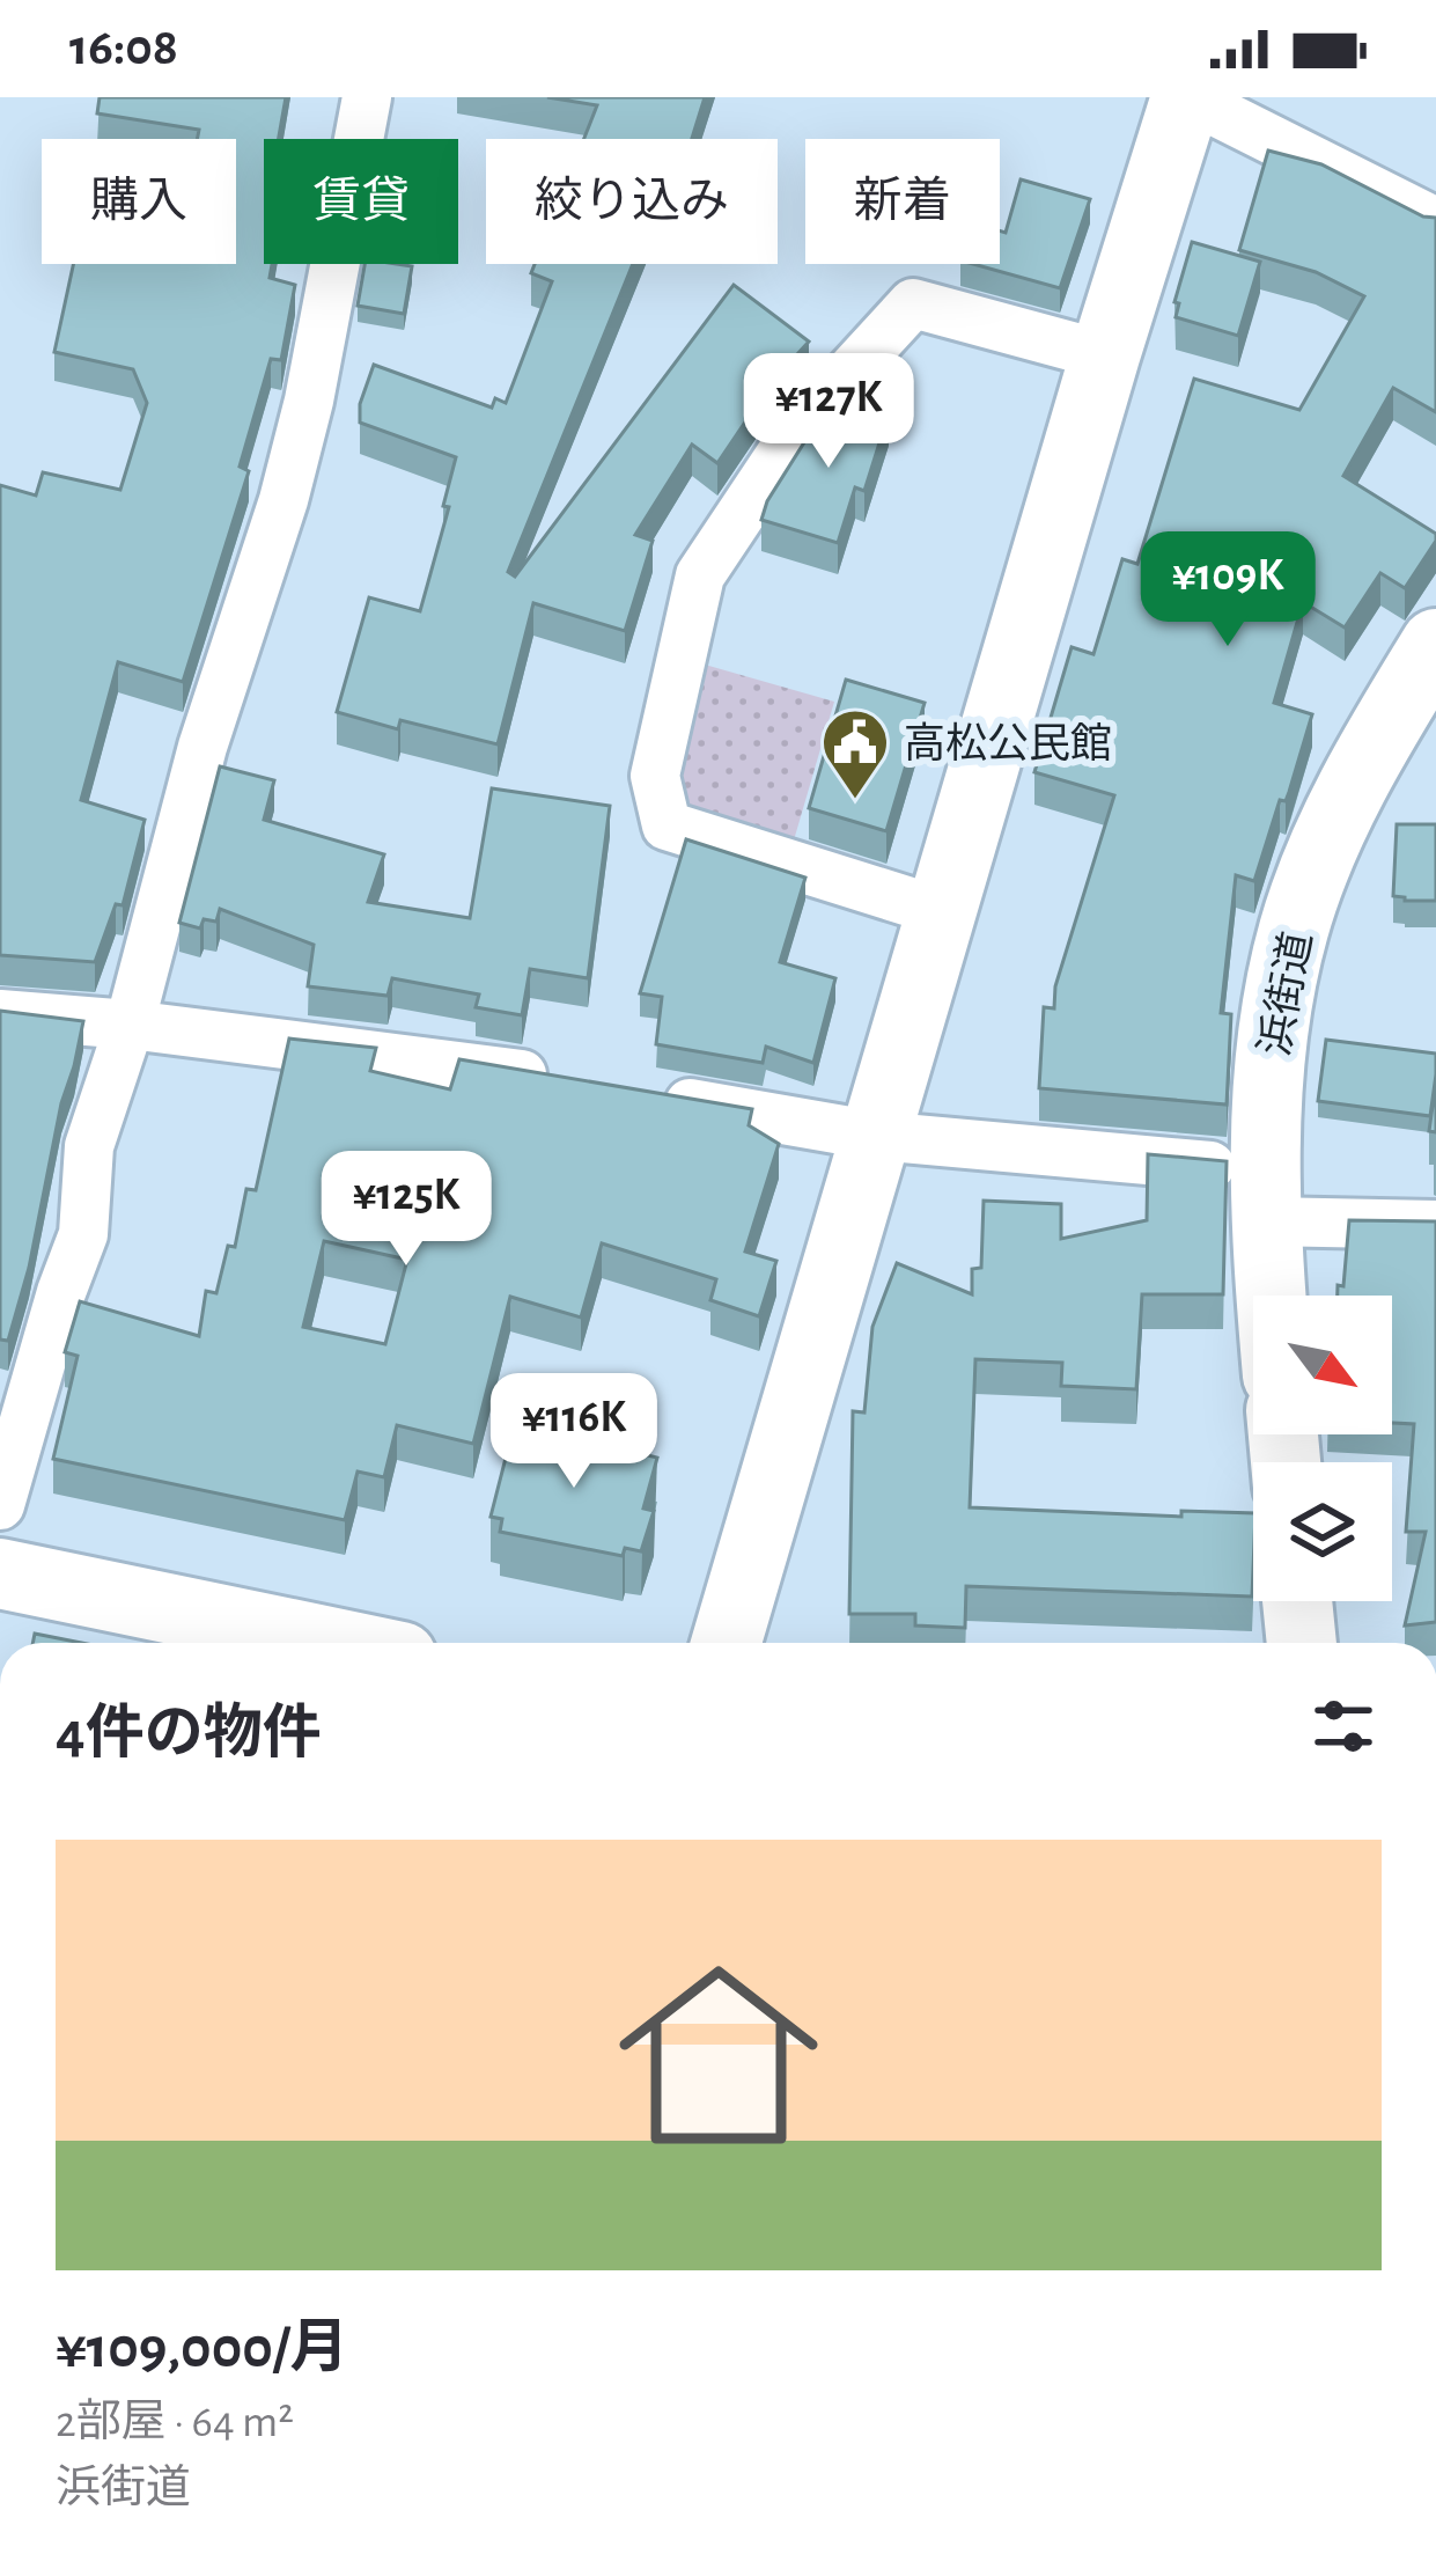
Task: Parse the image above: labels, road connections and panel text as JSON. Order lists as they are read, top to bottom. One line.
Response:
{"streets":{"street":["浜街道"]},"places":{"public building":["高松公民館"]},"north":"bottom right","page":{"status":"16:08","chip":["購入","賃貸","絞り込み","新着"],"price":["¥127K","¥109K","¥125K","¥116K"],"heading":"4件の物件","list":[{"name":"¥109,000/月","note":"2部屋 · 64 m² · 浜街道"}]}}
